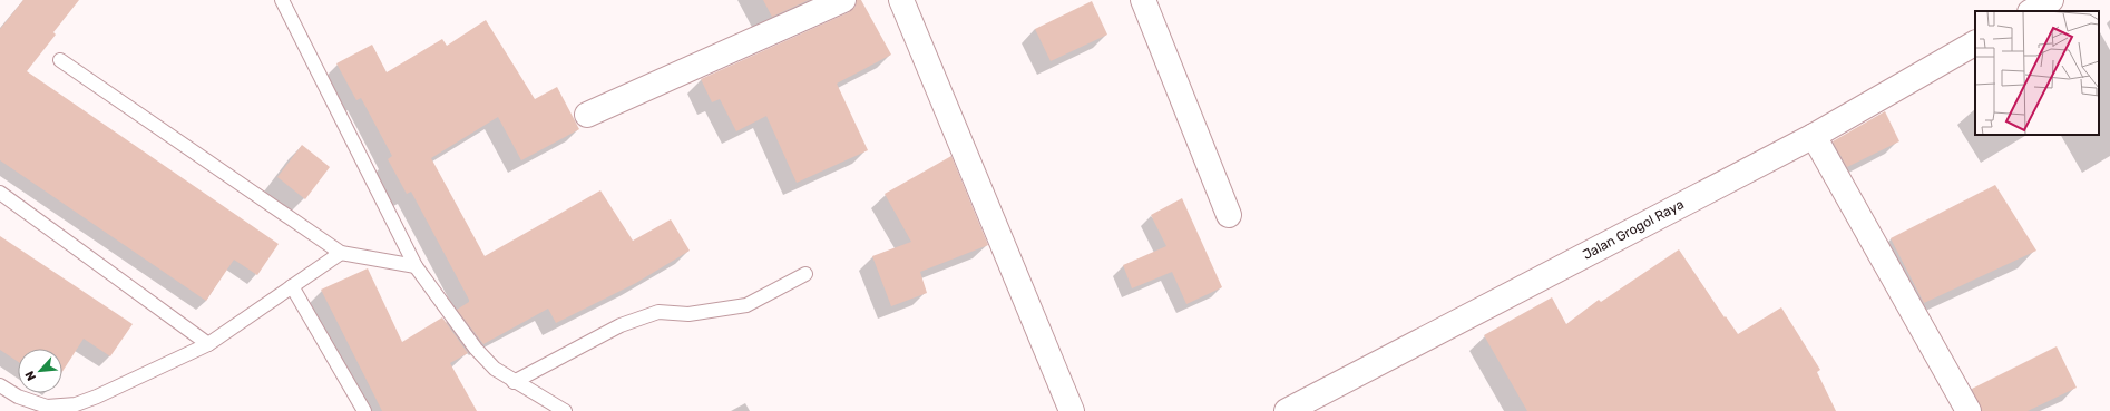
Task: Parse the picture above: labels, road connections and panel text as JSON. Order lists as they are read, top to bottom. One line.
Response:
{"streets":{"street":["Jalan Grogol Raya"]},"north":"bottom left"}
